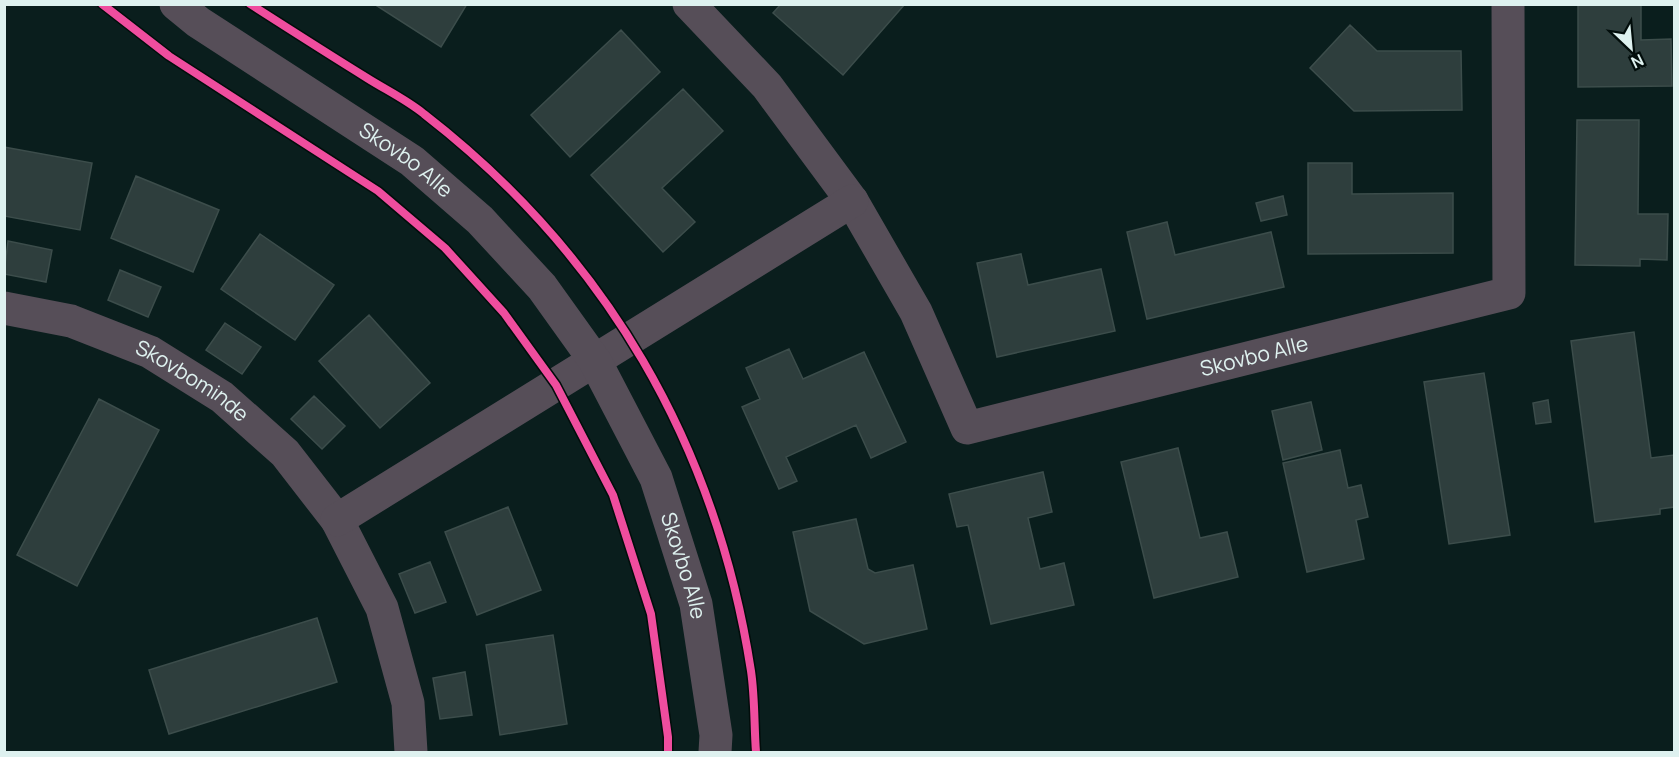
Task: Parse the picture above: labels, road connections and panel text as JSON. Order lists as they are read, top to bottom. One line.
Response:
{"streets":{"street":["Skovbo Alle","Skovbominde"]},"north":"bottom right"}
